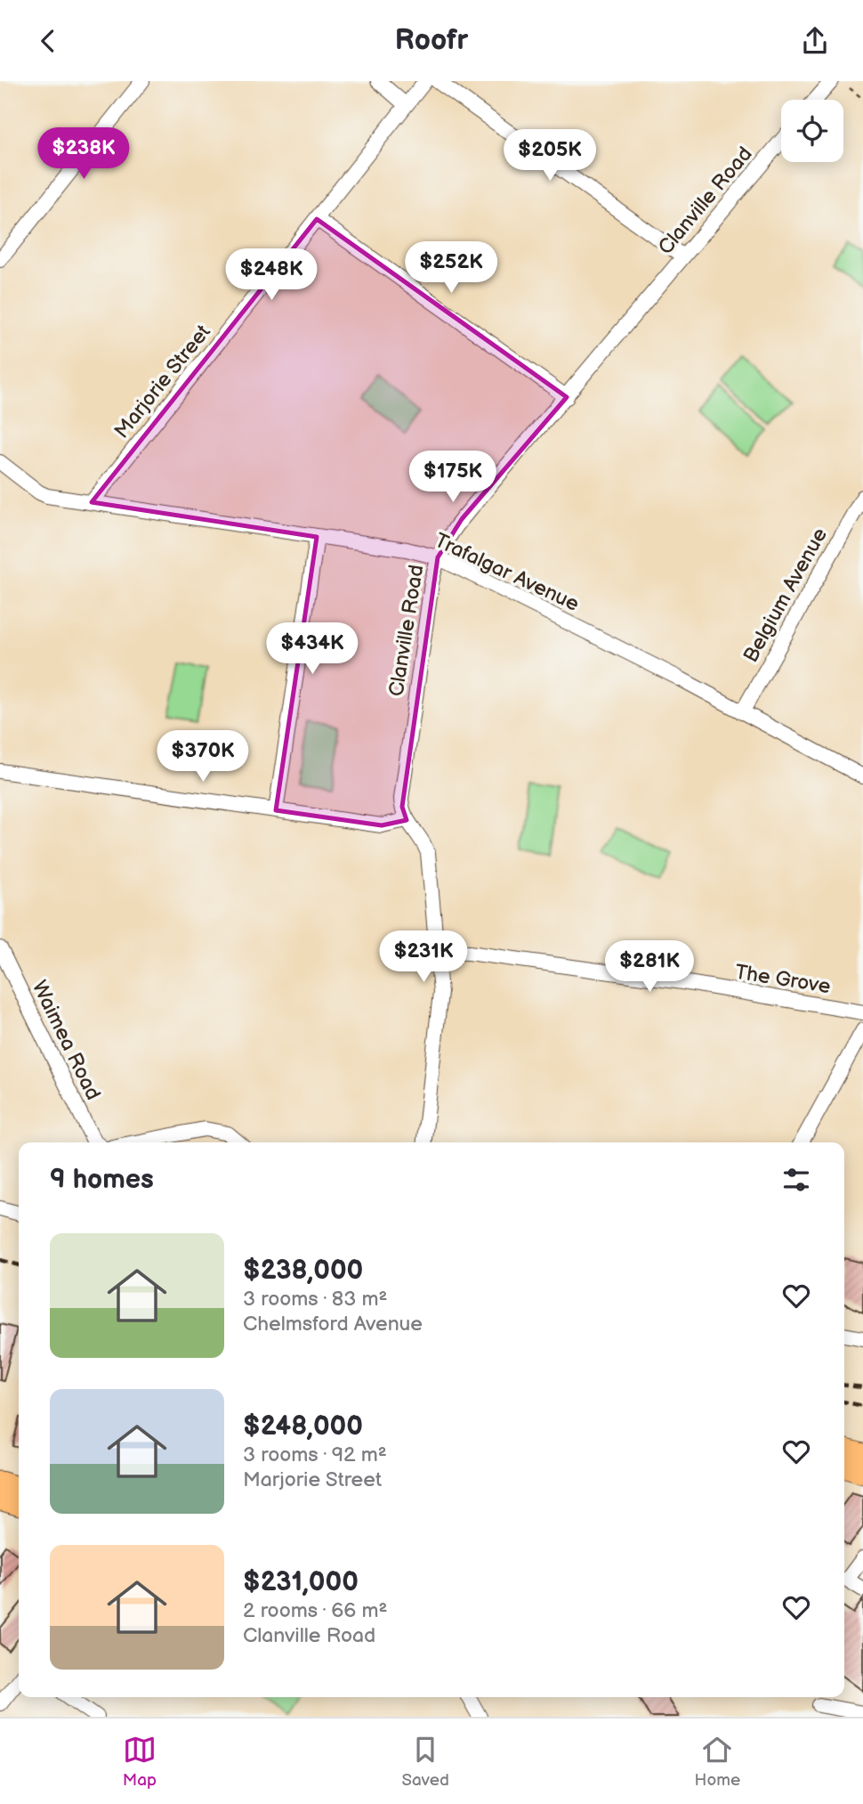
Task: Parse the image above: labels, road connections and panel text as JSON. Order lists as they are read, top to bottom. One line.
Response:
{"streets":{"street":["Clanville Road","Marjorie Street","Trafalgar Avenue","Belgium Avenue","The Grove","Waimea Road"]},"crossings":[["Clanville Road","Trafalgar Avenue"],["Clanville Road","The Grove"],["Marjorie Street","Trafalgar Avenue"],["Trafalgar Avenue","Belgium Avenue"]],"page":{"header":"Roofr","price":["$238K","$205K","$252K","$248K","$175K","$434K","$370K","$231K","$281K"],"heading":"9 homes","list":[{"name":"$238,000","note":"3 rooms · 83 m² · Chelmsford Avenue"},{"name":"$248,000","note":"3 rooms · 92 m² · Marjorie Street"},{"name":"$231,000","note":"2 rooms · 66 m² · Clanville Road"}],"tabs":["Map","Saved","Home"]}}
